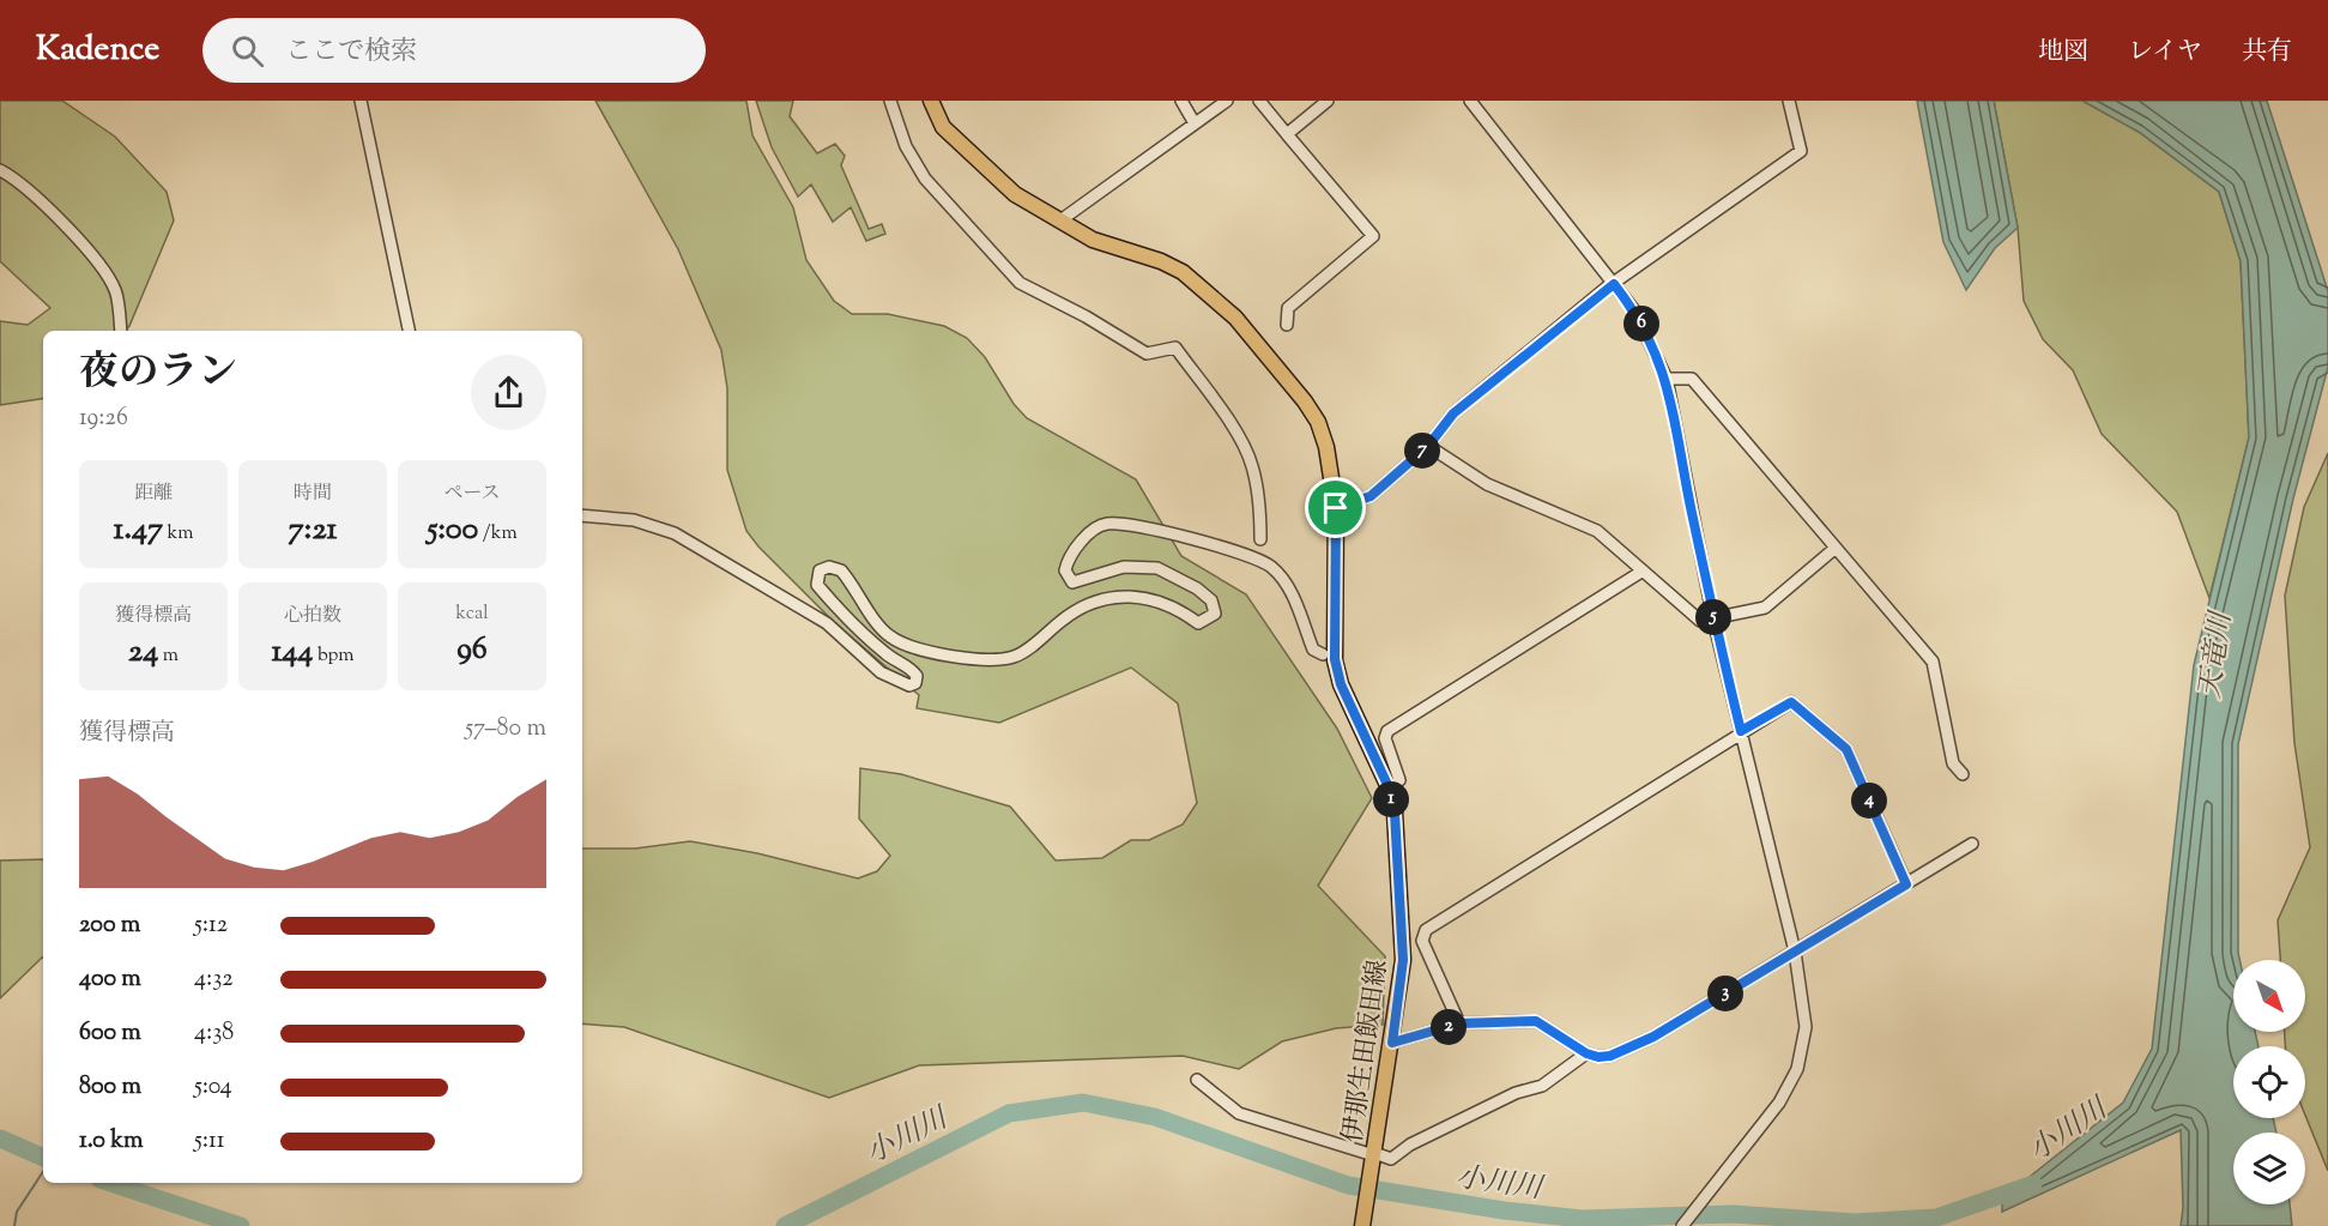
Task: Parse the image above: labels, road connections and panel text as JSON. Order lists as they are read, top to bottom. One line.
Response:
{"streets":{"main road":["伊那生田飯田線"]},"water":["天竜川","小川川"],"north":"bottom right","page":{"header":"Kadence","search":"ここで検索","nav":["地図","レイヤ","共有"],"pins":["6","7","5","1","4","3","2"],"heading":["夜のラン","19:26"],"stats":[["距離","1.47 km"],["時間","7:21"],["ペース","5:00 /km"],["獲得標高","24 m"],["心拍数","144 bpm"],["kcal","96"]],"chart":["獲得標高","57–80 m"],"list":[{"name":"200 m","note":"5:12"},{"name":"400 m","note":"4:32"},{"name":"600 m","note":"4:38"},{"name":"800 m","note":"5:04"},{"name":"1.0 km","note":"5:11"}]}}
